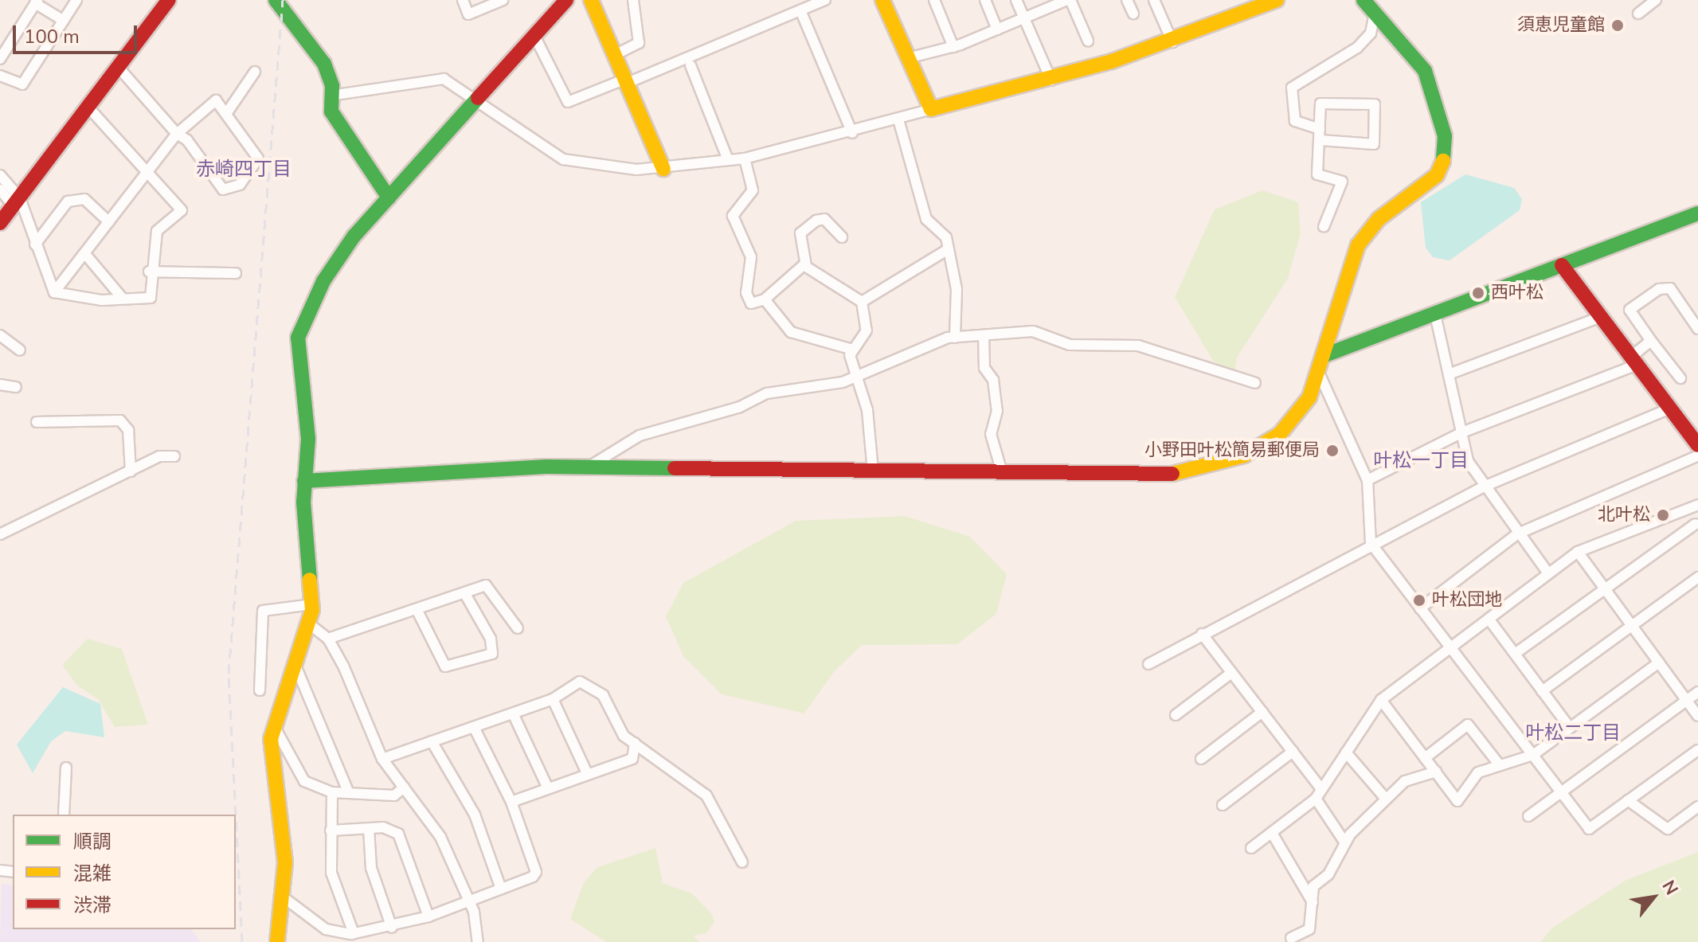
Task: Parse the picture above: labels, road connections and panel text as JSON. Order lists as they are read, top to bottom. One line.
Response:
{"districts":["赤崎四丁目","叶松一丁目","叶松二丁目"],"places":["須恵児童館","西叶松","小野田叶松簡易郵便局","北叶松","叶松団地"],"legend":["順調","混雑","渋滞"],"scale_bar":"100 m","north":"top right"}
